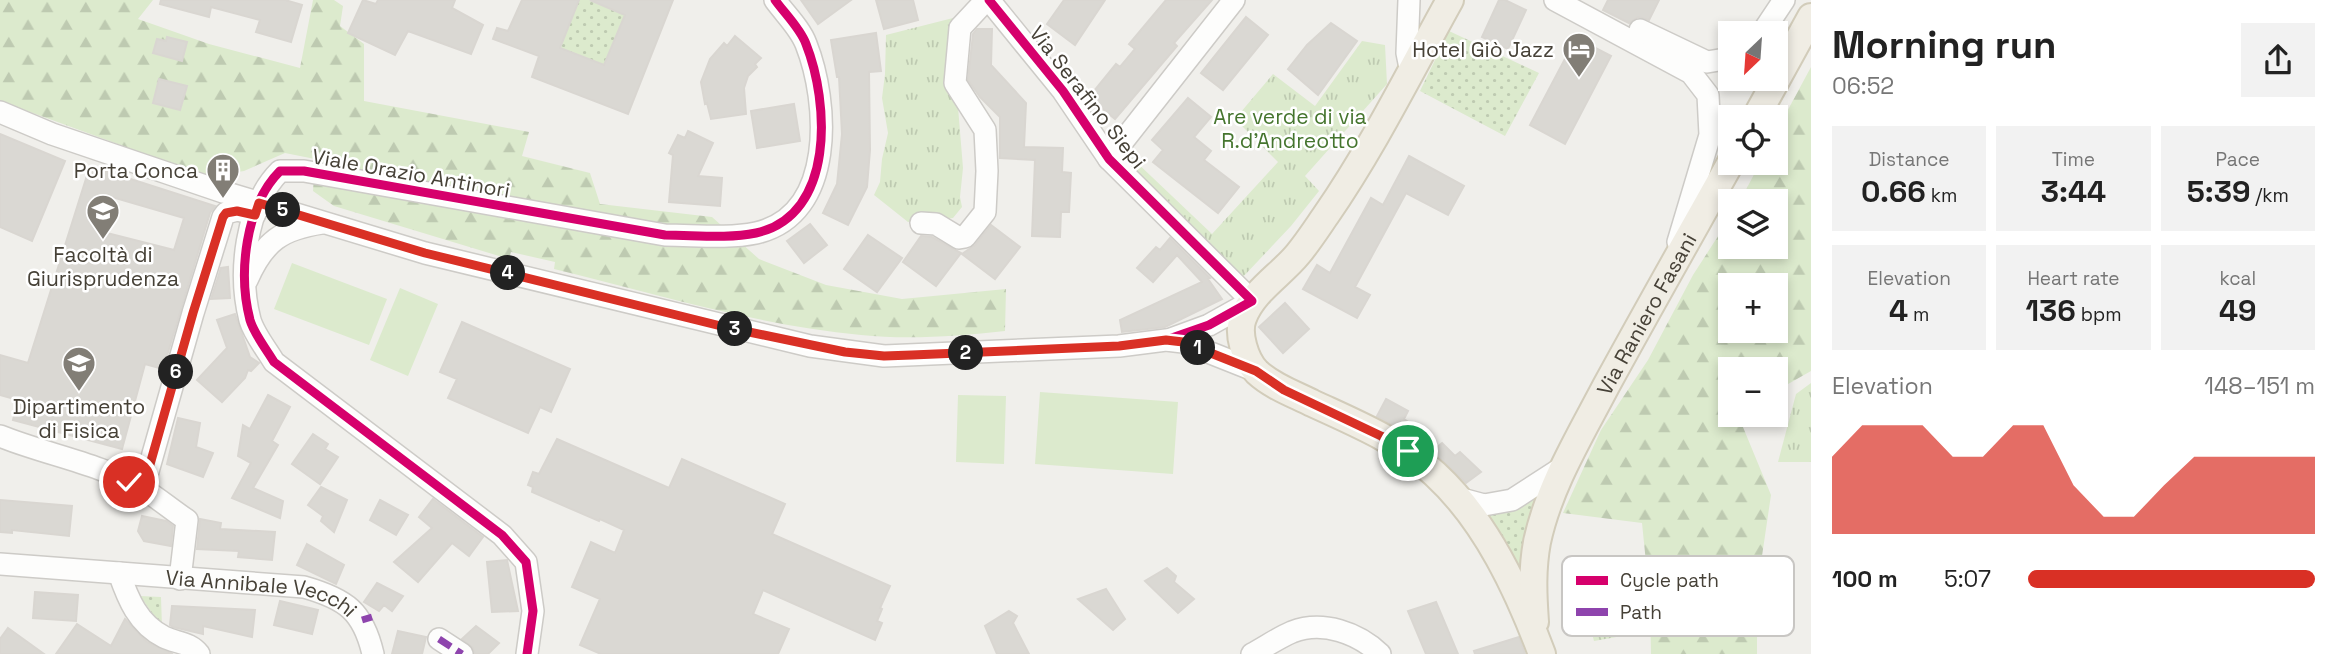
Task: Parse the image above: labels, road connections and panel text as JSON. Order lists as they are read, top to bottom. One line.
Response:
{"streets":{"main road":["Via Raniero Fasani"],"street":["Via Serafino Siepi","Viale Orazio Antinori","Via Annibale Vecchi"]},"parks":["Are verde di via R.d'Andreotto"],"places":{"hotel":["Hotel Giò Jazz"],"building":["Porta Conca"],"school or university":["Facoltà di Giurisprudenza","Dipartimento di Fisica"]},"legend":["Cycle path","Path"],"north":"bottom left","page":{"heading":["Morning run","06:52"],"map_buttons":["+","−"],"stats":[["Distance","0.66 km"],["Time","3:44"],["Pace","5:39 /km"],["Elevation","4 m"],["Heart rate","136 bpm"],["kcal","49"]],"pins":["5","4","3","1","2","6"],"chart":["Elevation","148–151 m"],"list":[{"name":"100 m","note":"5:07"}]}}
